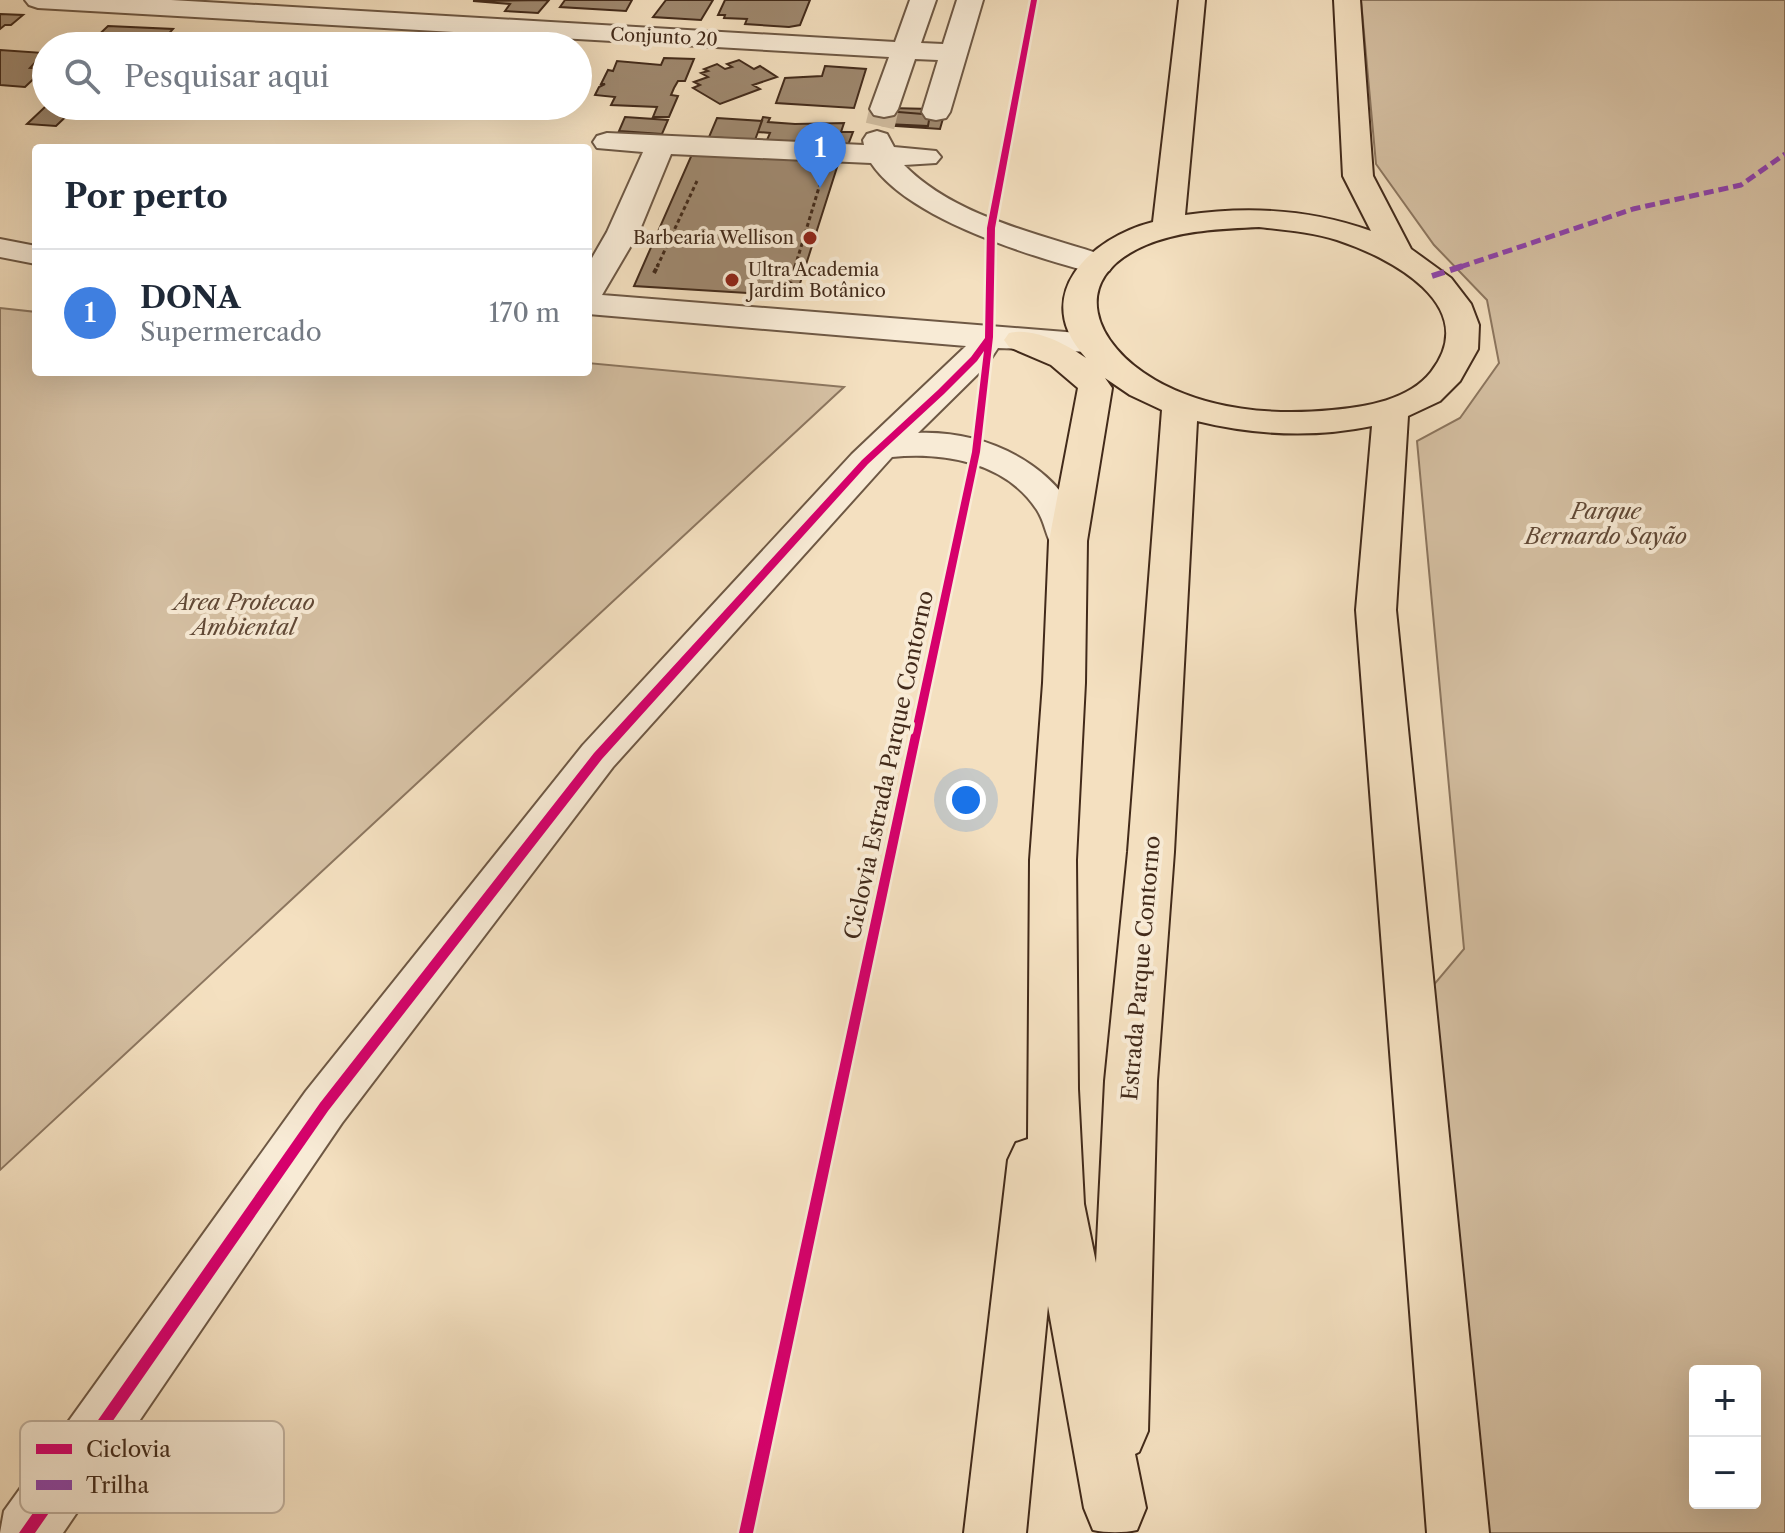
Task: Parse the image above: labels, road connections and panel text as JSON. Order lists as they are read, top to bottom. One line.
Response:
{"streets":{"main road":["Estrada Parque Contorno"],"street":["Conjunto 20"],"cycle path":["Ciclovia Estrada Parque Contorno"]},"parks":["Parque Bernardo Sayão","Area Protecao Ambiental"],"places":["Barbearia Wellison","Ultra Academia Jardim Botânico"],"legend":["Ciclovia","Trilha"],"page":{"search":"Pesquisar aqui","pins":"1","heading":"Por perto","list":[{"mark":"1","name":"DONA","note":"Supermercado","value":"170 m"}],"map_buttons":["+","−"]}}
